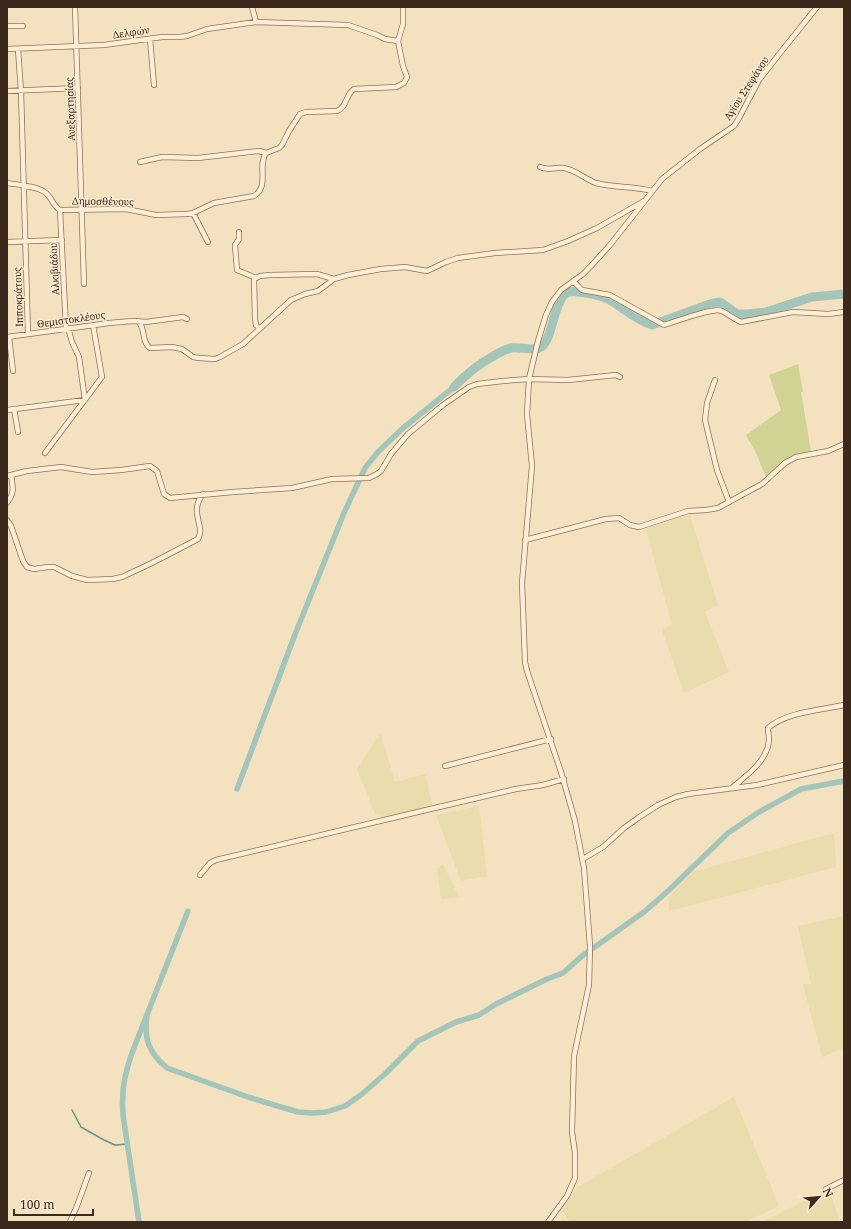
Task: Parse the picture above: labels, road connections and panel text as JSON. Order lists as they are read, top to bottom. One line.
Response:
{"streets":{"street":["Δελφών","Αγίου Στεφάνου","Ανεξαρτησίας","Δημοσθένους","Αλκιβιάδου","Ιπποκράτους","Θεμιστοκλέους"]},"crossings":[["Δελφών","Ανεξαρτησίας"],["Δελφών","Ιπποκράτους"],["Ανεξαρτησίας","Δημοσθένους"],["Δημοσθένους","Αλκιβιάδου"],["Δημοσθένους","Ιπποκράτους"],["Αλκιβιάδου","Θεμιστοκλέους"],["Ιπποκράτους","Θεμιστοκλέους"]],"scale_bar":"100 m","north":"top right"}
